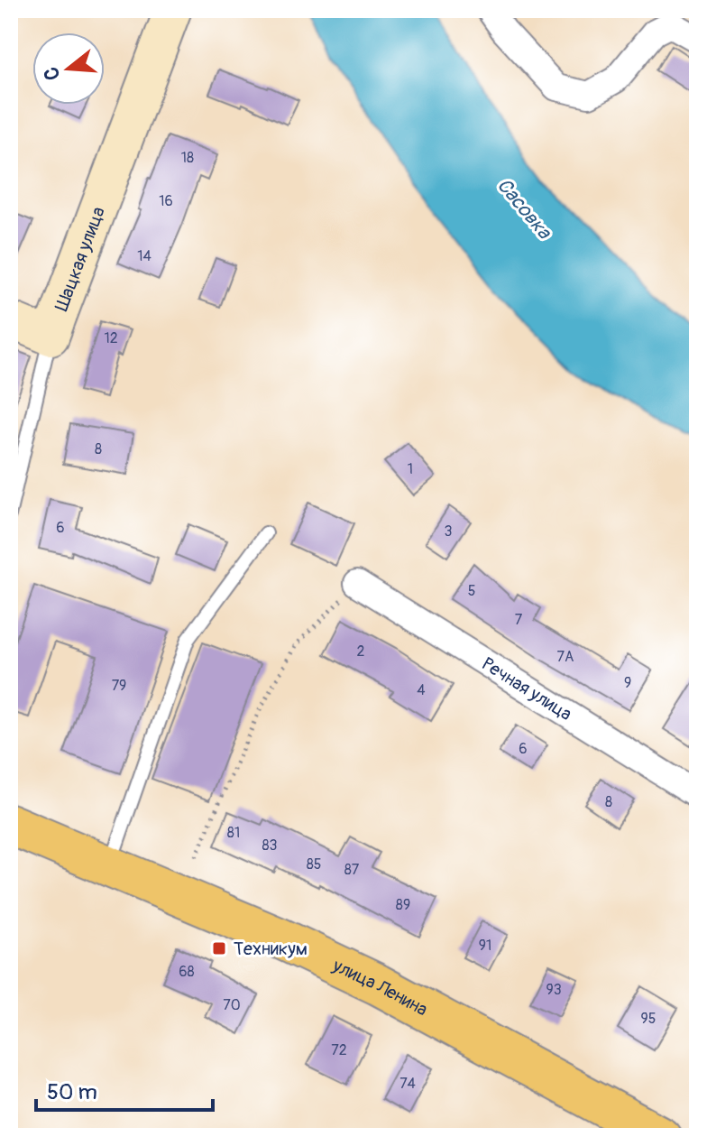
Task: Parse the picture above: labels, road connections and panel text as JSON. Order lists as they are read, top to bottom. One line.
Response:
{"streets":{"main road":["улица Ленина"],"street":["Шацкая улица","Речная улица"]},"water":["Сасовка"],"places":{"transit":["Техникум"]},"house_numbers":["18","16","14","12","8","1","6","3","5","7","2","7А","9","79","4","6","8","81","83","85","87","89","91","68","93","70","95","72","74"],"scale_bar":"50 m","north":"left"}
